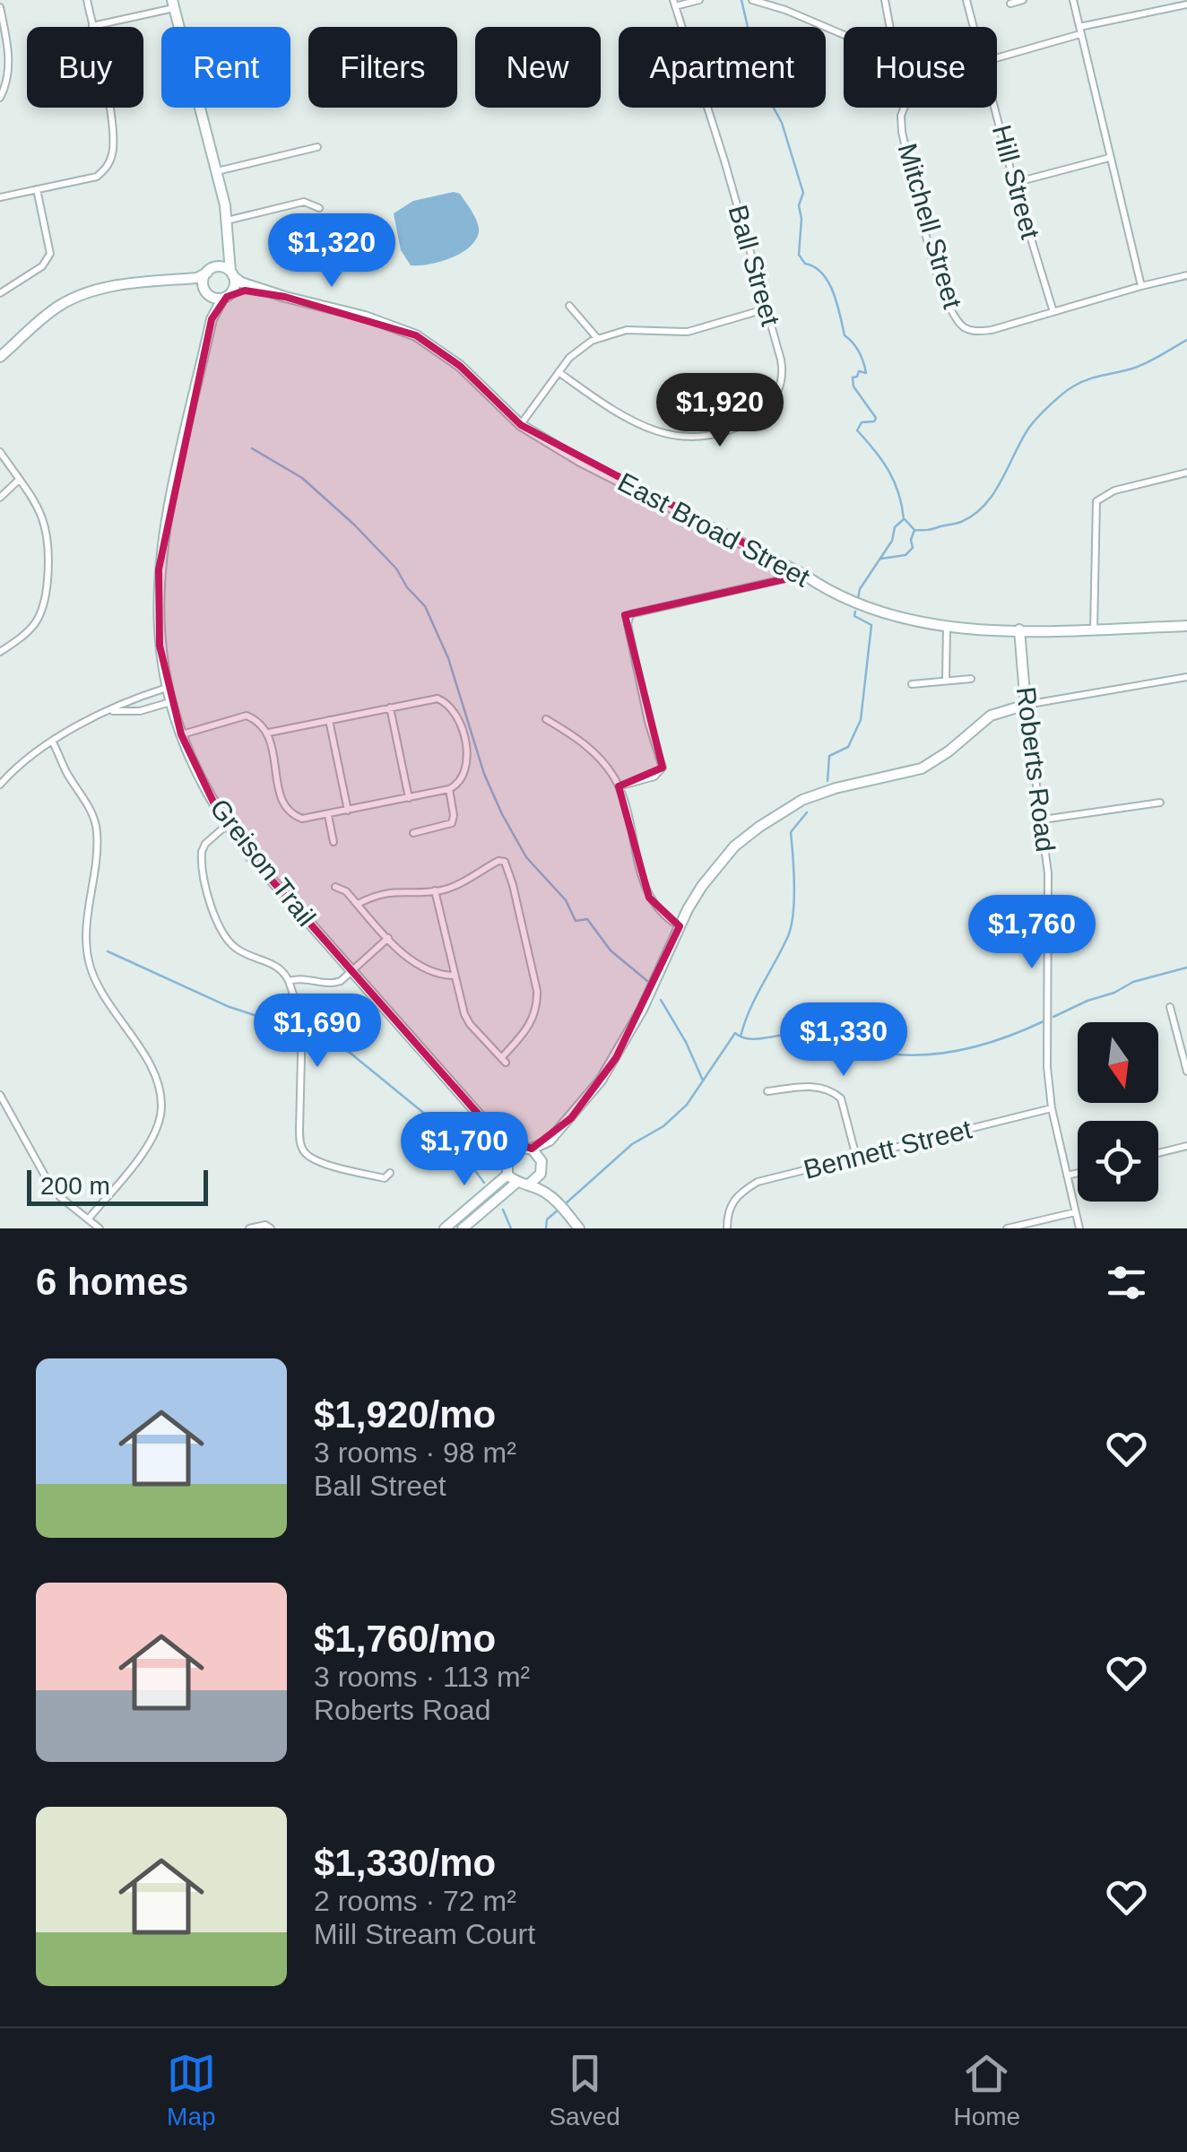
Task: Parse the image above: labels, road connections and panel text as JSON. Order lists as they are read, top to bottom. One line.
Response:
{"streets":{"street":["Hill Street","Mitchell Street","Ball Street","East Broad Street","Roberts Road","Greison Trail","Bennett Street"]},"crossings":[["Hill Street","Mitchell Street"],["East Broad Street","Roberts Road"],["East Broad Street","Greison Trail"],["Roberts Road","Bennett Street"]],"scale_bar":"200 m","north":"bottom","page":{"chip":["Buy","Rent","Filters","New","Apartment","House"],"price":["$1,320","$1,920","$1,760","$1,690","$1,330","$1,700"],"scale":"200 m","heading":"6 homes","list":[{"name":"$1,920/mo","note":"3 rooms · 98 m² · Ball Street"},{"name":"$1,760/mo","note":"3 rooms · 113 m² · Roberts Road"},{"name":"$1,330/mo","note":"2 rooms · 72 m² · Mill Stream Court"}],"tabs":["Map","Saved","Home"]}}
